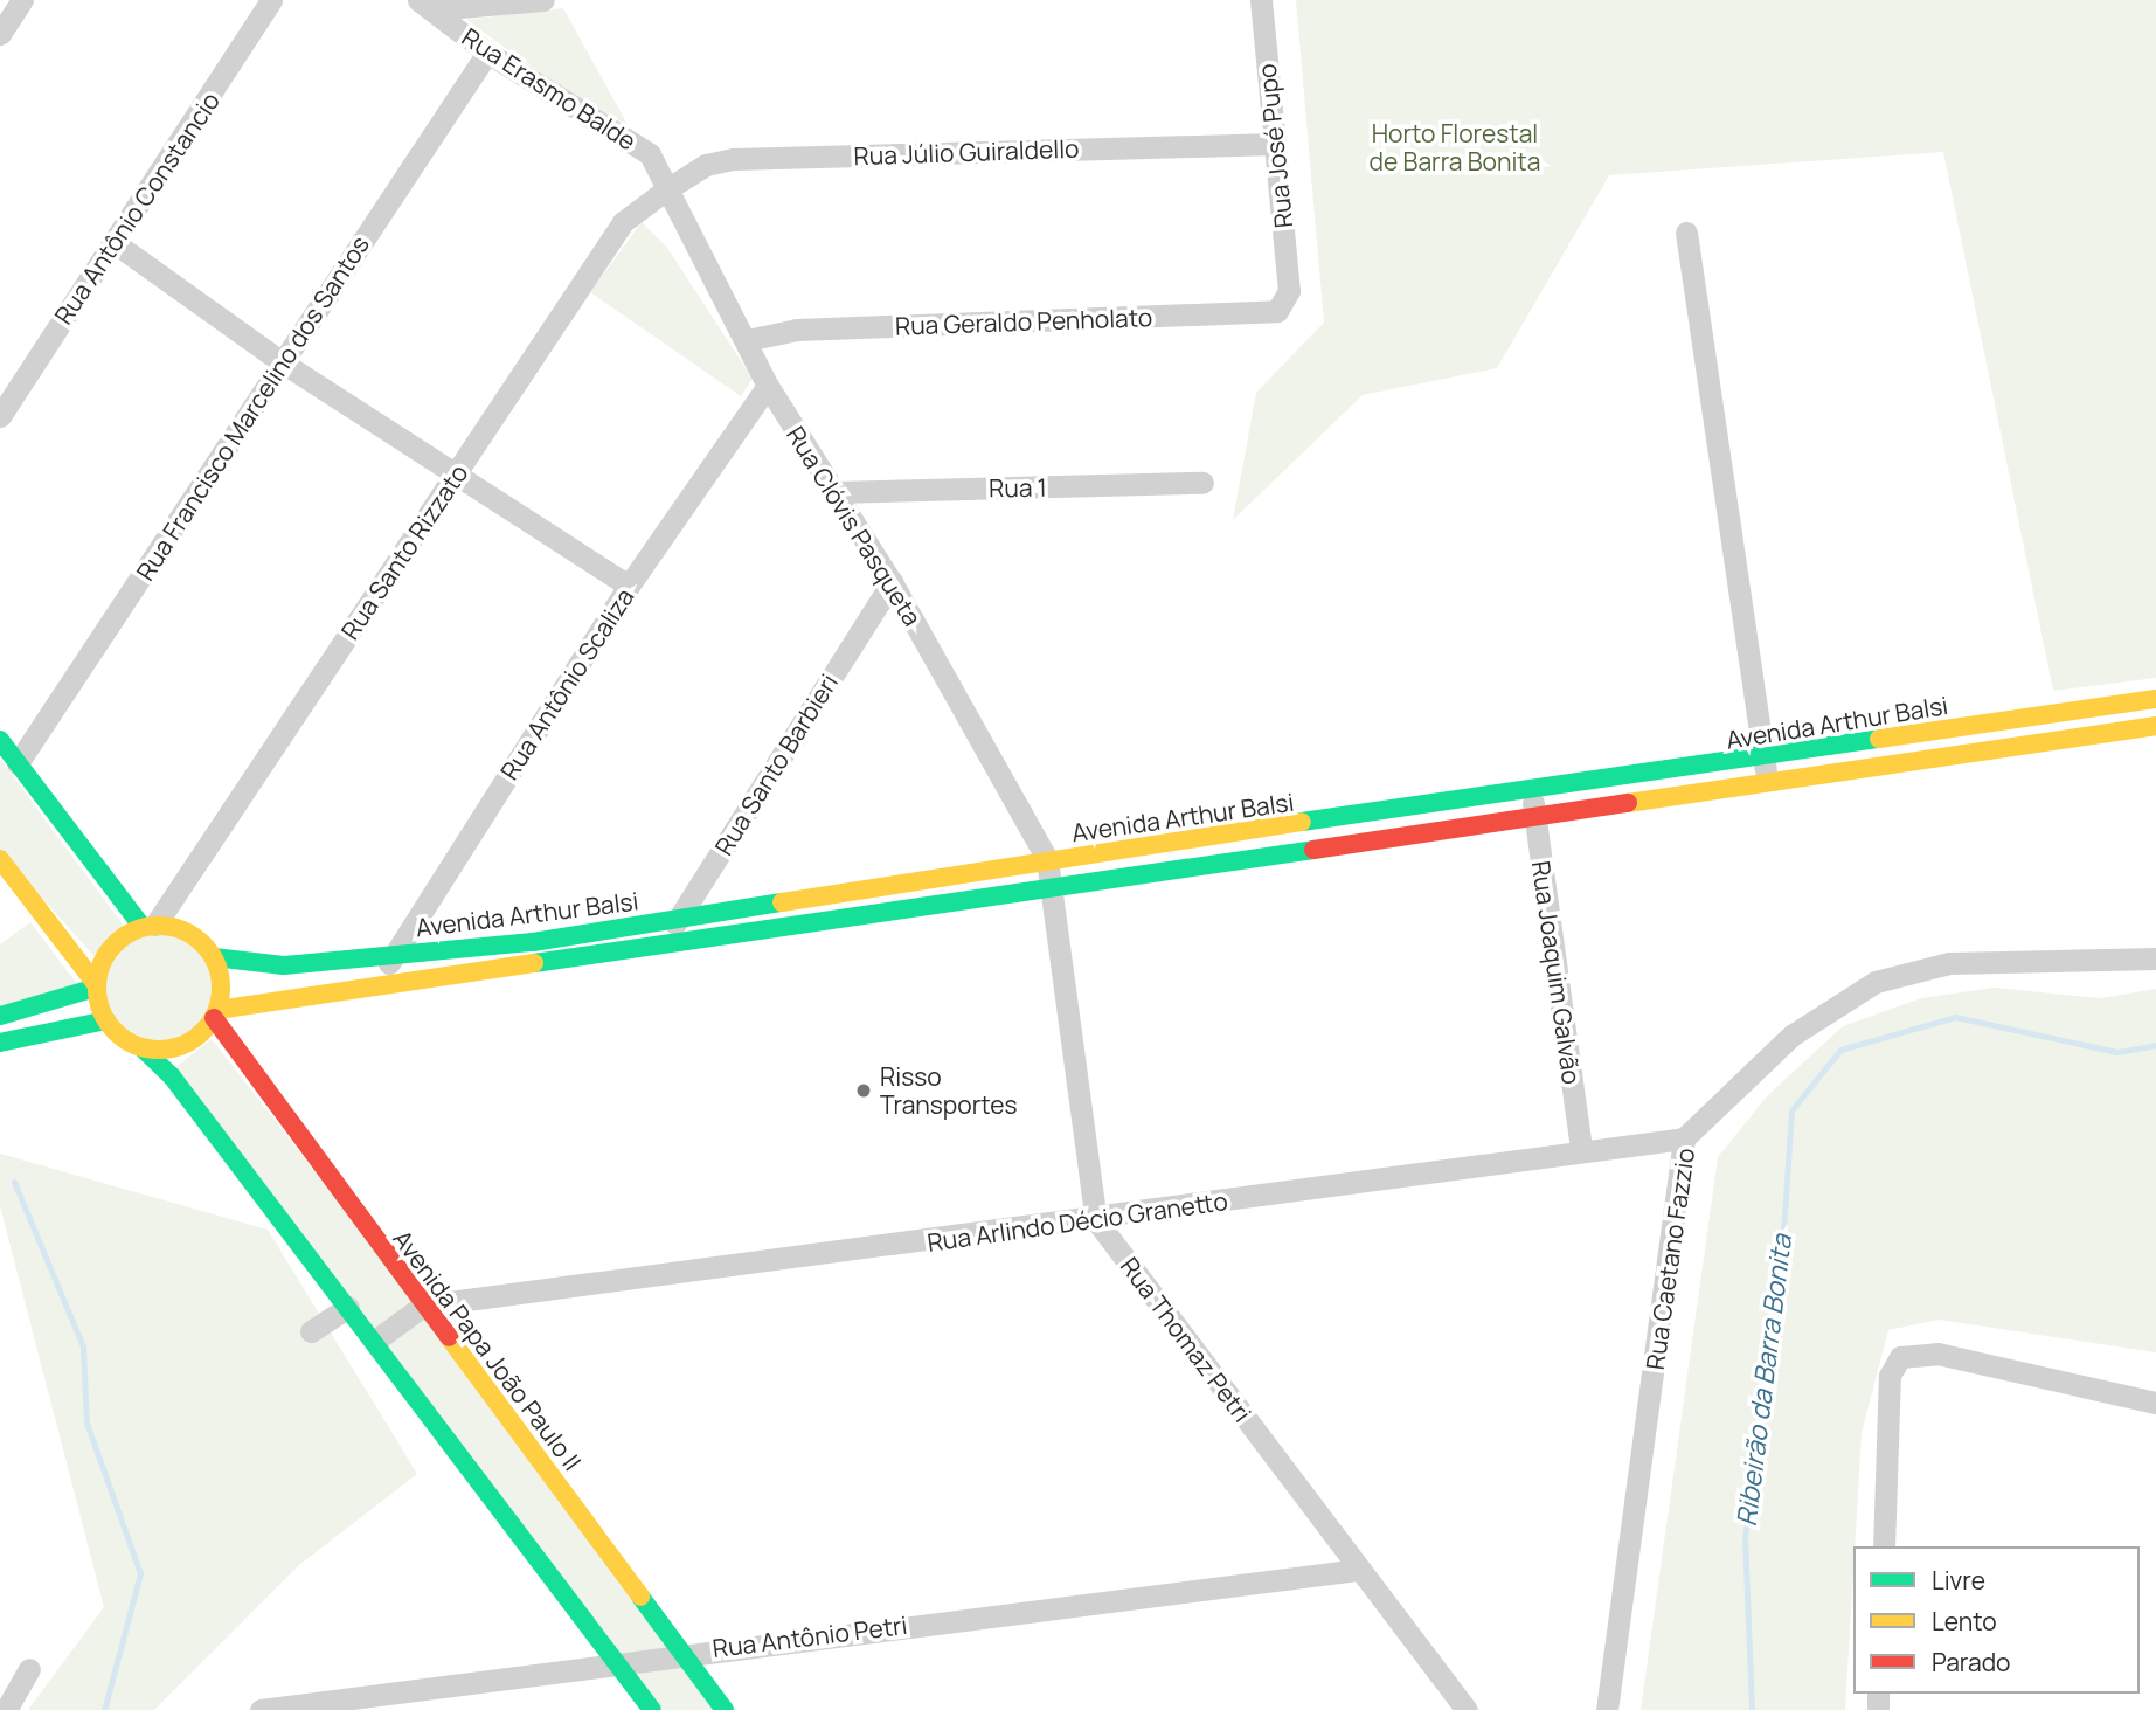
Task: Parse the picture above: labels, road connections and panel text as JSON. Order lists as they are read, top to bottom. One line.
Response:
{"streets":{"main road":["Avenida Arthur Balsi","Avenida Papa João Paulo II"],"street":["Rua Erasmo Balde","Rua José Pupo","Rua Júlio Guiraldello","Rua Antônio Constancio","Rua Geraldo Penholato","Rua Francisco Marcelino dos Santos","Rua 1","Rua Clóvis Pasqueta","Rua Santo Rizzato","Rua Antônio Scaliza","Rua Santo Barbieri","Rua Joaquim Galvão","Rua Arlindo Décio Granetto","Rua Caetano Fazzio","Rua Thomaz Petri","Rua Antônio Petri"]},"crossings":[["Rua Erasmo Balde","Rua Júlio Guiraldello"],["Rua Erasmo Balde","Rua Francisco Marcelino dos Santos"],["Rua Erasmo Balde","Rua Clóvis Pasqueta"],["Rua Erasmo Balde","Rua Santo Rizzato"],["Rua José Pupo","Rua Júlio Guiraldello"],["Rua José Pupo","Rua Geraldo Penholato"],["Rua Júlio Guiraldello","Rua Clóvis Pasqueta"],["Rua Júlio Guiraldello","Rua Santo Rizzato"],["Rua Geraldo Penholato","Rua Clóvis Pasqueta"],["Rua 1","Rua Clóvis Pasqueta"],["Rua Clóvis Pasqueta","Rua Santo Rizzato"],["Rua Clóvis Pasqueta","Rua Antônio Scaliza"],["Rua Clóvis Pasqueta","Avenida Arthur Balsi"],["Rua Clóvis Pasqueta","Rua Santo Barbieri"],["Rua Clóvis Pasqueta","Rua Thomaz Petri"],["Rua Santo Rizzato","Avenida Arthur Balsi"],["Rua Santo Rizzato","Avenida Papa João Paulo II"],["Rua Antônio Scaliza","Avenida Arthur Balsi"],["Avenida Arthur Balsi","Rua Santo Barbieri"],["Avenida Arthur Balsi","Rua Joaquim Galvão"],["Avenida Arthur Balsi","Rua Thomaz Petri"],["Avenida Arthur Balsi","Avenida Papa João Paulo II"],["Rua Joaquim Galvão","Rua Arlindo Décio Granetto"],["Rua Arlindo Décio Granetto","Rua Caetano Fazzio"],["Rua Arlindo Décio Granetto","Rua Thomaz Petri"],["Rua Arlindo Décio Granetto","Avenida Papa João Paulo II"],["Rua Thomaz Petri","Rua Antônio Petri"],["Avenida Papa João Paulo II","Rua Antônio Petri"]],"water":["Ribeirão da Barra Bonita"],"parks":["Horto Florestal de Barra Bonita"],"places":["Risso Transportes"],"legend":["Livre","Lento","Parado"]}
